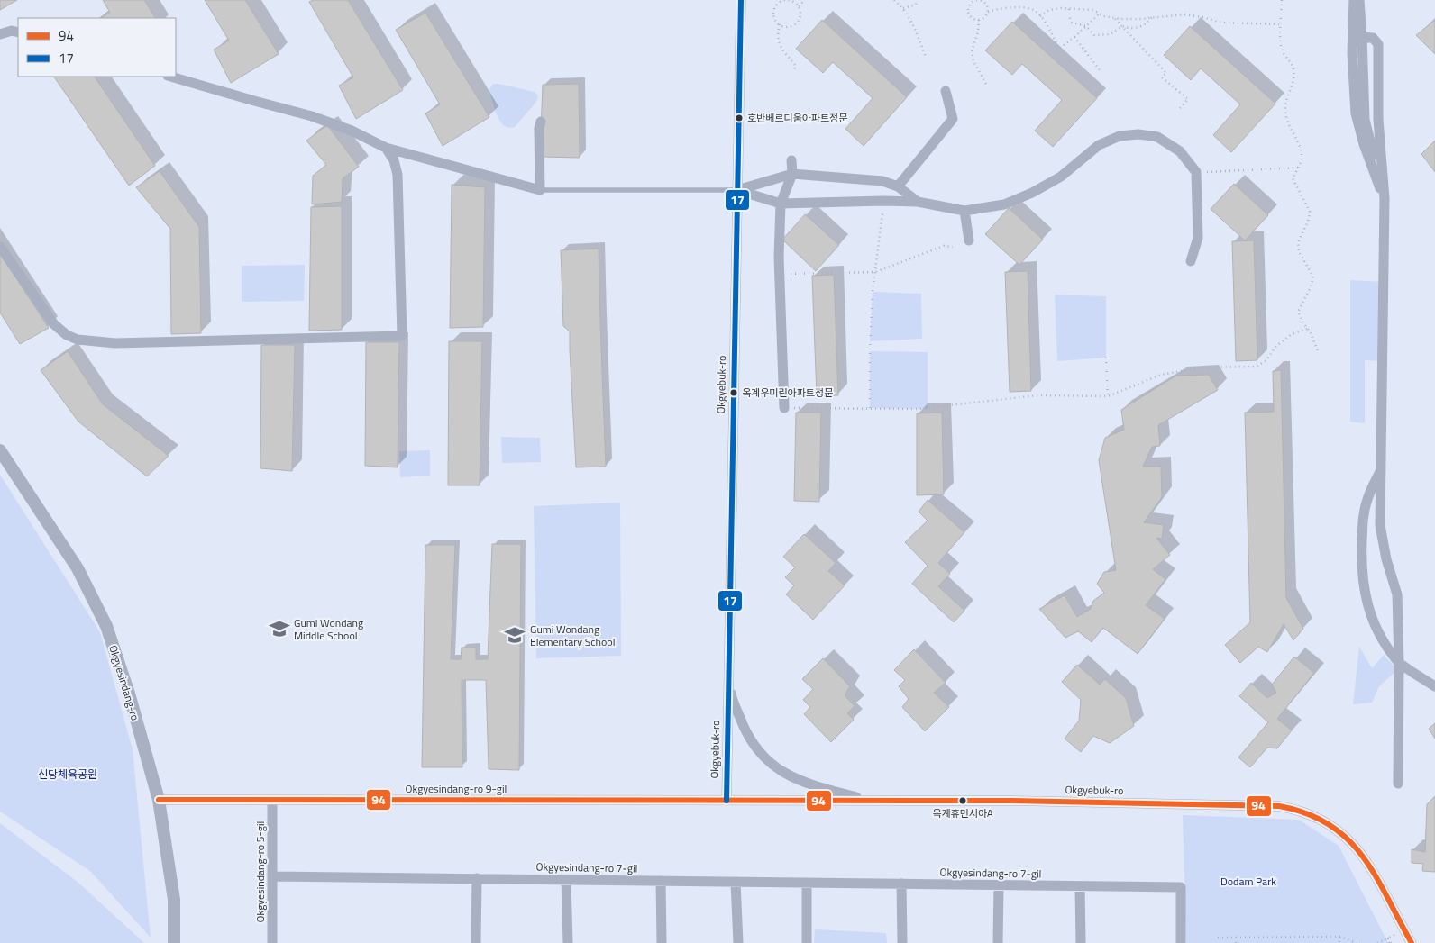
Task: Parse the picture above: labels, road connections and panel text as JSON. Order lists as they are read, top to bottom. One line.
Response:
{"streets":{"street":["Okgyebuk-ro","Okgyesindang-ro","Okgyesindang-ro 9-gil","Okgyesindang-ro 7-gil","Okgyesindang-ro 5-gil"]},"crossings":[["Okgyebuk-ro","Okgyesindang-ro 9-gil"],["Okgyesindang-ro","Okgyesindang-ro 9-gil"],["Okgyesindang-ro 9-gil","Okgyesindang-ro 5-gil"],["Okgyesindang-ro 7-gil","Okgyesindang-ro 5-gil"]],"parks":["신당체육공원","Dodam Park"],"places":{"other":["호반베르디움아파트정문","옥계우미린아파트정문","옥계휴먼시아A"],"school or university":["Gumi Wondang Middle School","Gumi Wondang Elementary School"]},"lines":["transit line 17","transit line 94"],"legend":["94","17"]}
